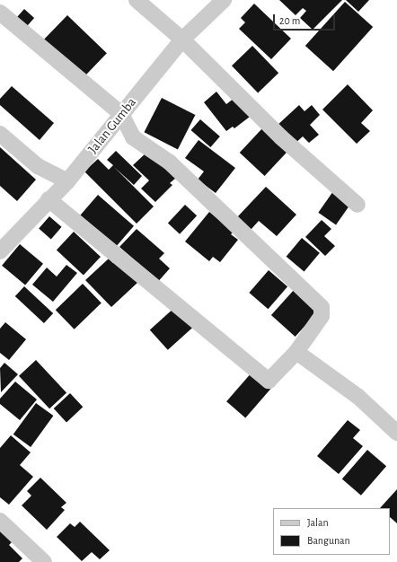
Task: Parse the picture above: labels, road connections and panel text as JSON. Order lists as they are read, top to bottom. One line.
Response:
{"streets":{"street":["Jalan Gumba"]},"legend":["Jalan","Bangunan"],"scale_bar":"20 m"}
